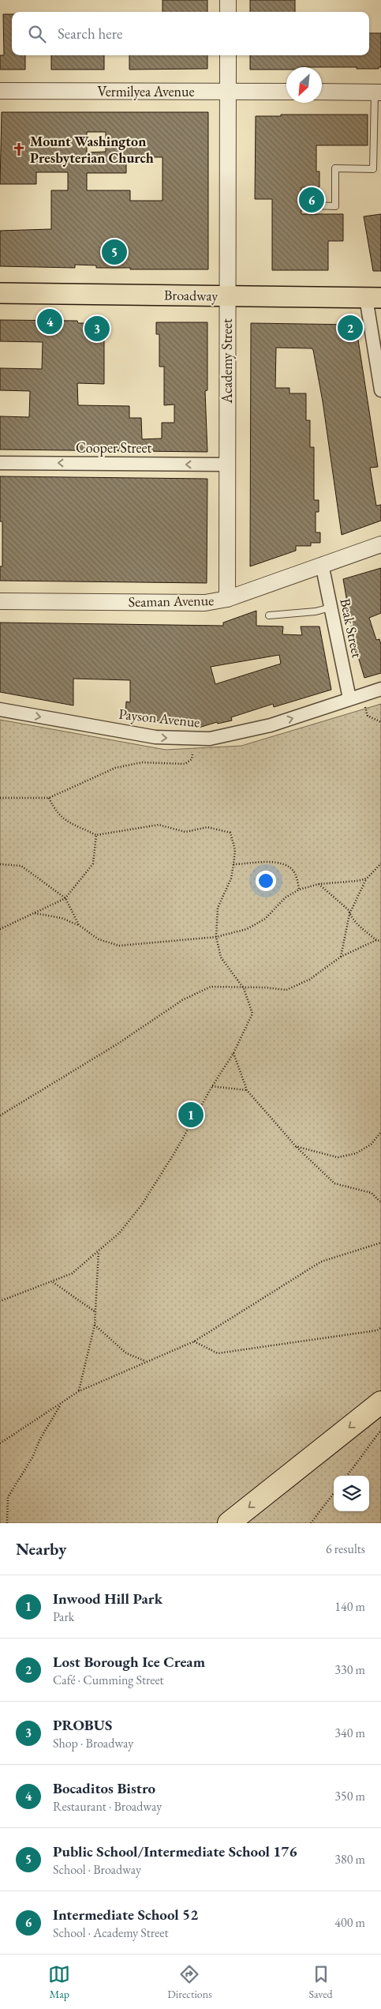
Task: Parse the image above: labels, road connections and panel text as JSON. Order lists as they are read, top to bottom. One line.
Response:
{"streets":{"main road":["Broadway"],"street":["Vermilyea Avenue","Academy Street","Cooper Street","Seaman Avenue","Beak Street","Payson Avenue"]},"crossings":[["Vermilyea Avenue","Academy Street"],["Broadway","Academy Street"],["Academy Street","Cooper Street"],["Academy Street","Seaman Avenue"],["Seaman Avenue","Beak Street"],["Beak Street","Payson Avenue"]],"one_way":["Cooper Street","Payson Avenue"],"places":{"church":["Mount Washington Presbyterian Church"]},"north":"bottom left","page":{"search":"Search here","pins":["6","5","4","2","3","1"],"heading":["Nearby","6 results"],"list":[{"mark":"1","name":"Inwood Hill Park","note":"Park","value":"140 m"},{"mark":"2","name":"Lost Borough Ice Cream","note":"Café · Cumming Street","value":"330 m"},{"mark":"3","name":"PROBUS","note":"Shop · Broadway","value":"340 m"},{"mark":"4","name":"Bocaditos Bistro","note":"Restaurant · Broadway","value":"350 m"},{"mark":"5","name":"Public School/Intermediate School 176","note":"School · Broadway","value":"380 m"},{"mark":"6","name":"Intermediate School 52","note":"School · Academy Street","value":"400 m"}],"nav":["Map","Directions","Saved"]}}
